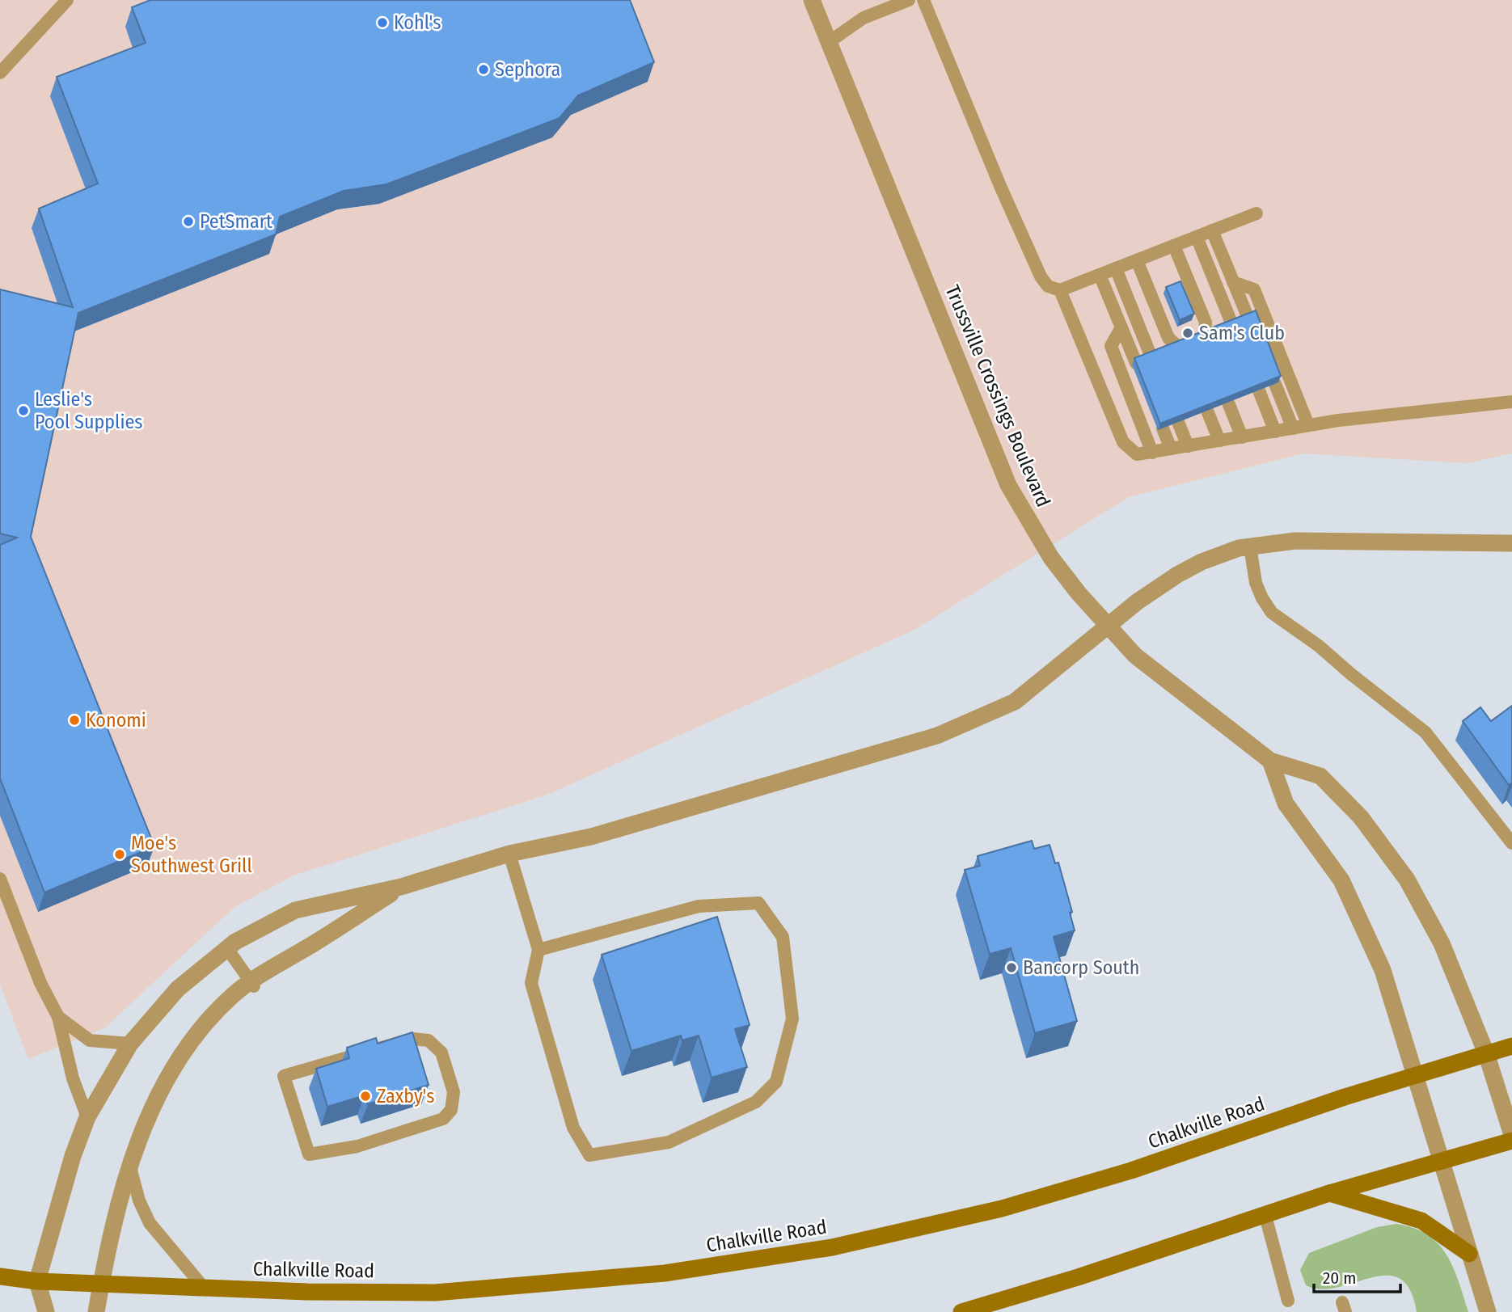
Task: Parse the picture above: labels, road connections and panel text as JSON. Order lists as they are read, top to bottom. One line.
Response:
{"streets":{"main road":["Chalkville Road"],"street":["Trussville Crossings Boulevard"]},"crossings":[["Trussville Crossings Boulevard","Chalkville Road"]],"places":["Kohl's","Sephora","PetSmart","Sam's Club","Leslie's Pool Supplies","Konomi","Moe's Southwest Grill","Bancorp South","Zaxby's"],"scale_bar":"20 m"}
